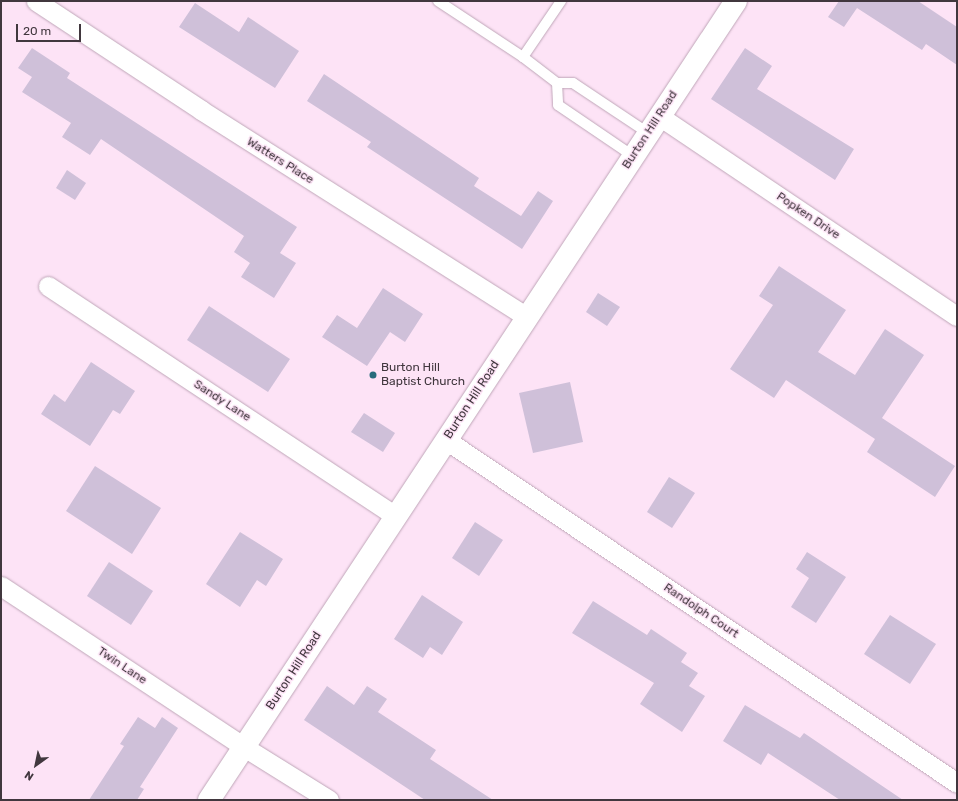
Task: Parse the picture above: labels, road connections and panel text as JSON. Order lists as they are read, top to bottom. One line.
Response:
{"streets":{"street":["Burton Hill Road","Watters Place","Popken Drive","Sandy Lane","Randolph Court","Twin Lane"]},"crossings":[["Burton Hill Road","Watters Place"],["Burton Hill Road","Popken Drive"],["Burton Hill Road","Sandy Lane"],["Burton Hill Road","Randolph Court"],["Burton Hill Road","Twin Lane"]],"places":["Burton Hill Baptist Church"],"scale_bar":"20 m","north":"bottom left"}
